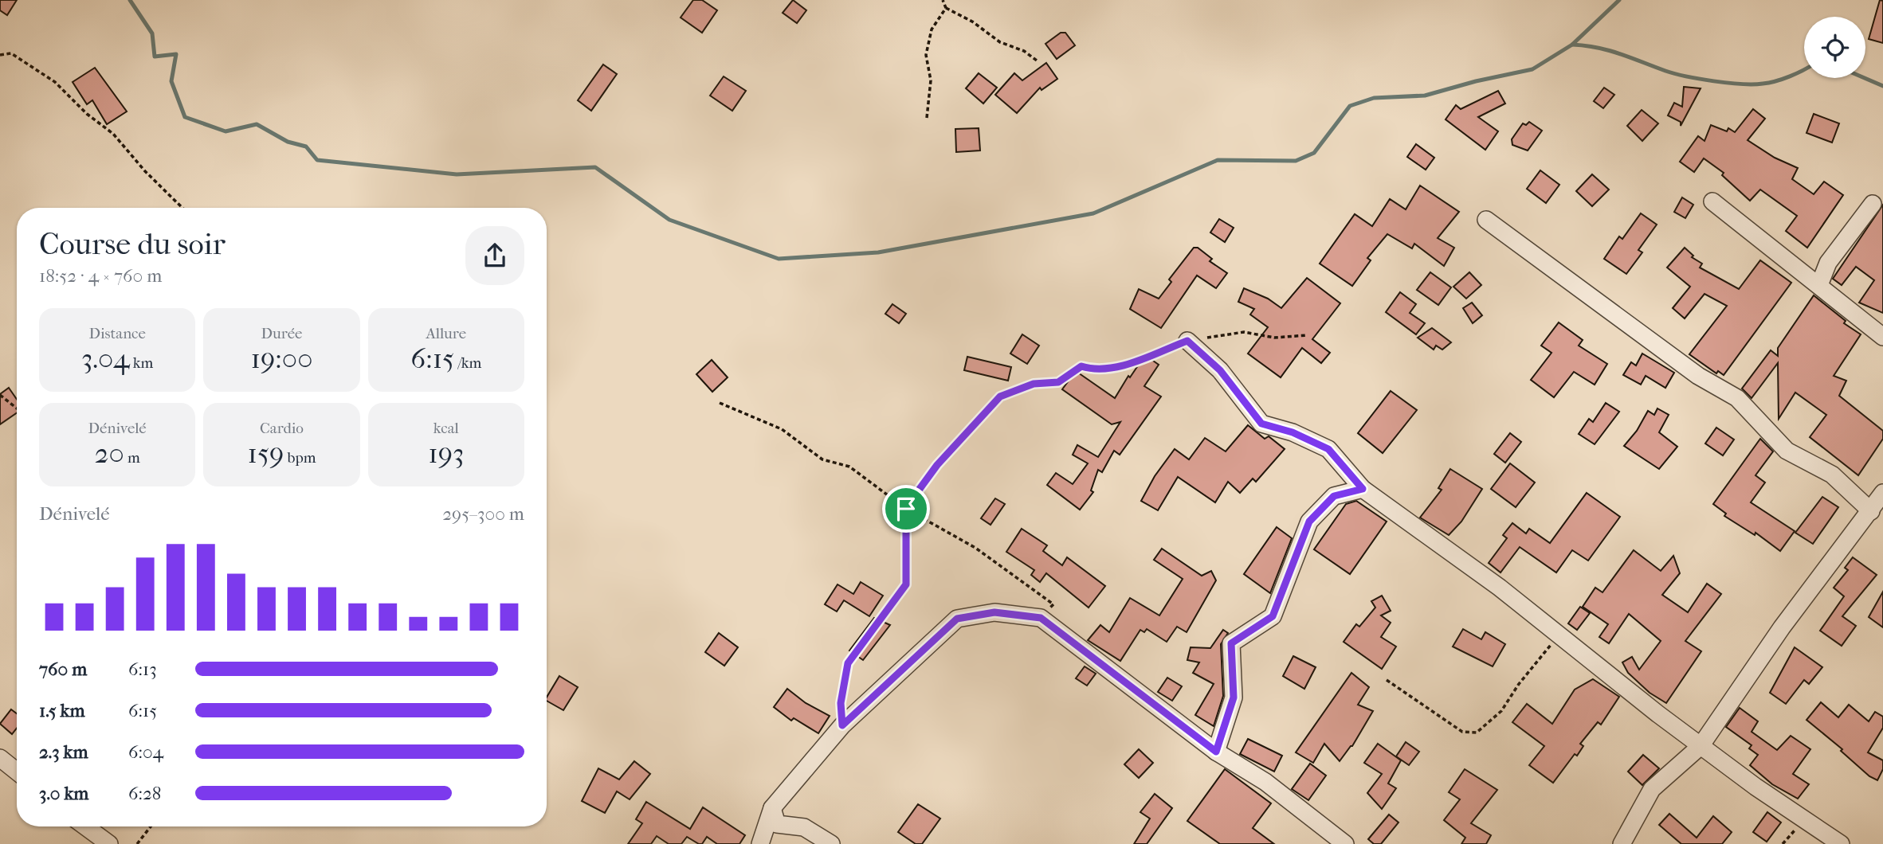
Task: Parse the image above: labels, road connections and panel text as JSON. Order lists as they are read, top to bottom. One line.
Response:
{"page":{"heading":["Course du soir","18:52 · 4 × 760 m"],"stats":[["Distance","3.04 km"],["Durée","19:00"],["Allure","6:15 /km"],["Dénivelé","20 m"],["Cardio","159 bpm"],["kcal","193"]],"chart":["Dénivelé","295–300 m"],"list":[{"name":"760 m","note":"6:13"},{"name":"1.5 km","note":"6:15"},{"name":"2.3 km","note":"6:04"},{"name":"3.0 km","note":"6:28"}]}}
